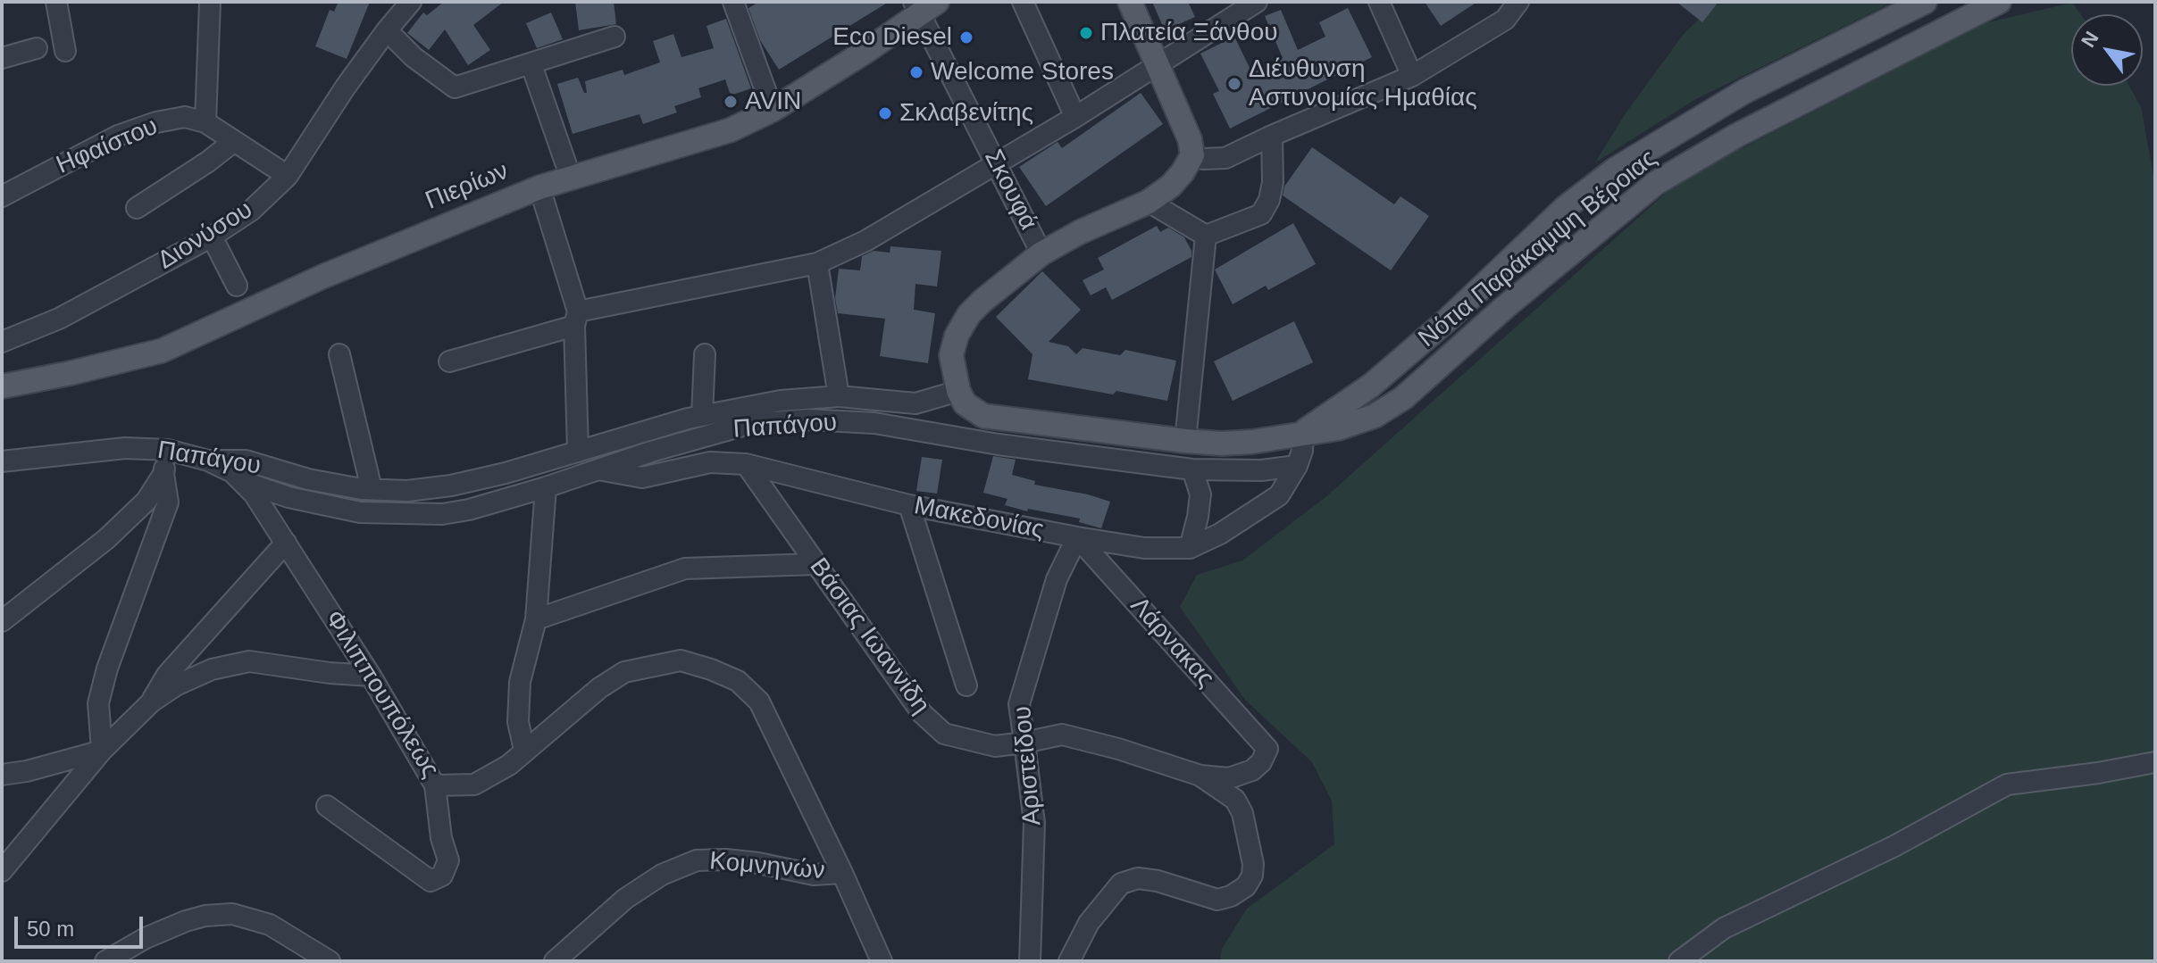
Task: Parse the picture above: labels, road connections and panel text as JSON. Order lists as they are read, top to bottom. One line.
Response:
{"streets":{"main road":["Πιερίων","Νότια Παράκαμψη Βέροιας"],"street":["Ηφαίστου","Σκουφά","Διονύσου","Παπάγου","Μακεδονίας","Βάσιας Ιωαννίδη","Λάρνακας","Φιλιππουπόλεως","Αριστείδου","Κομνηνών"]},"crossings":[["Πιερίων","Σκουφά"],["Νότια Παράκαμψη Βέροιας","Παπάγου"],["Νότια Παράκαμψη Βέροιας","Μακεδονίας"],["Παπάγου","Μακεδονίας"],["Παπάγου","Φιλιππουπόλεως"],["Μακεδονίας","Βάσιας Ιωαννίδη"],["Μακεδονίας","Λάρνακας"],["Μακεδονίας","Αριστείδου"],["Βάσιας Ιωαννίδη","Λάρνακας"],["Βάσιας Ιωαννίδη","Αριστείδου"],["Λάρνακας","Αριστείδου"],["Φιλιππουπόλεως","Κομνηνών"]],"places":["Πλατεία Ξάνθου","Eco Diesel","Welcome Stores","Διέυθυνση Αστυνομίας Ημαθίας","AVIN","Σκλαβενίτης"],"scale_bar":"50 m","north":"top left"}
